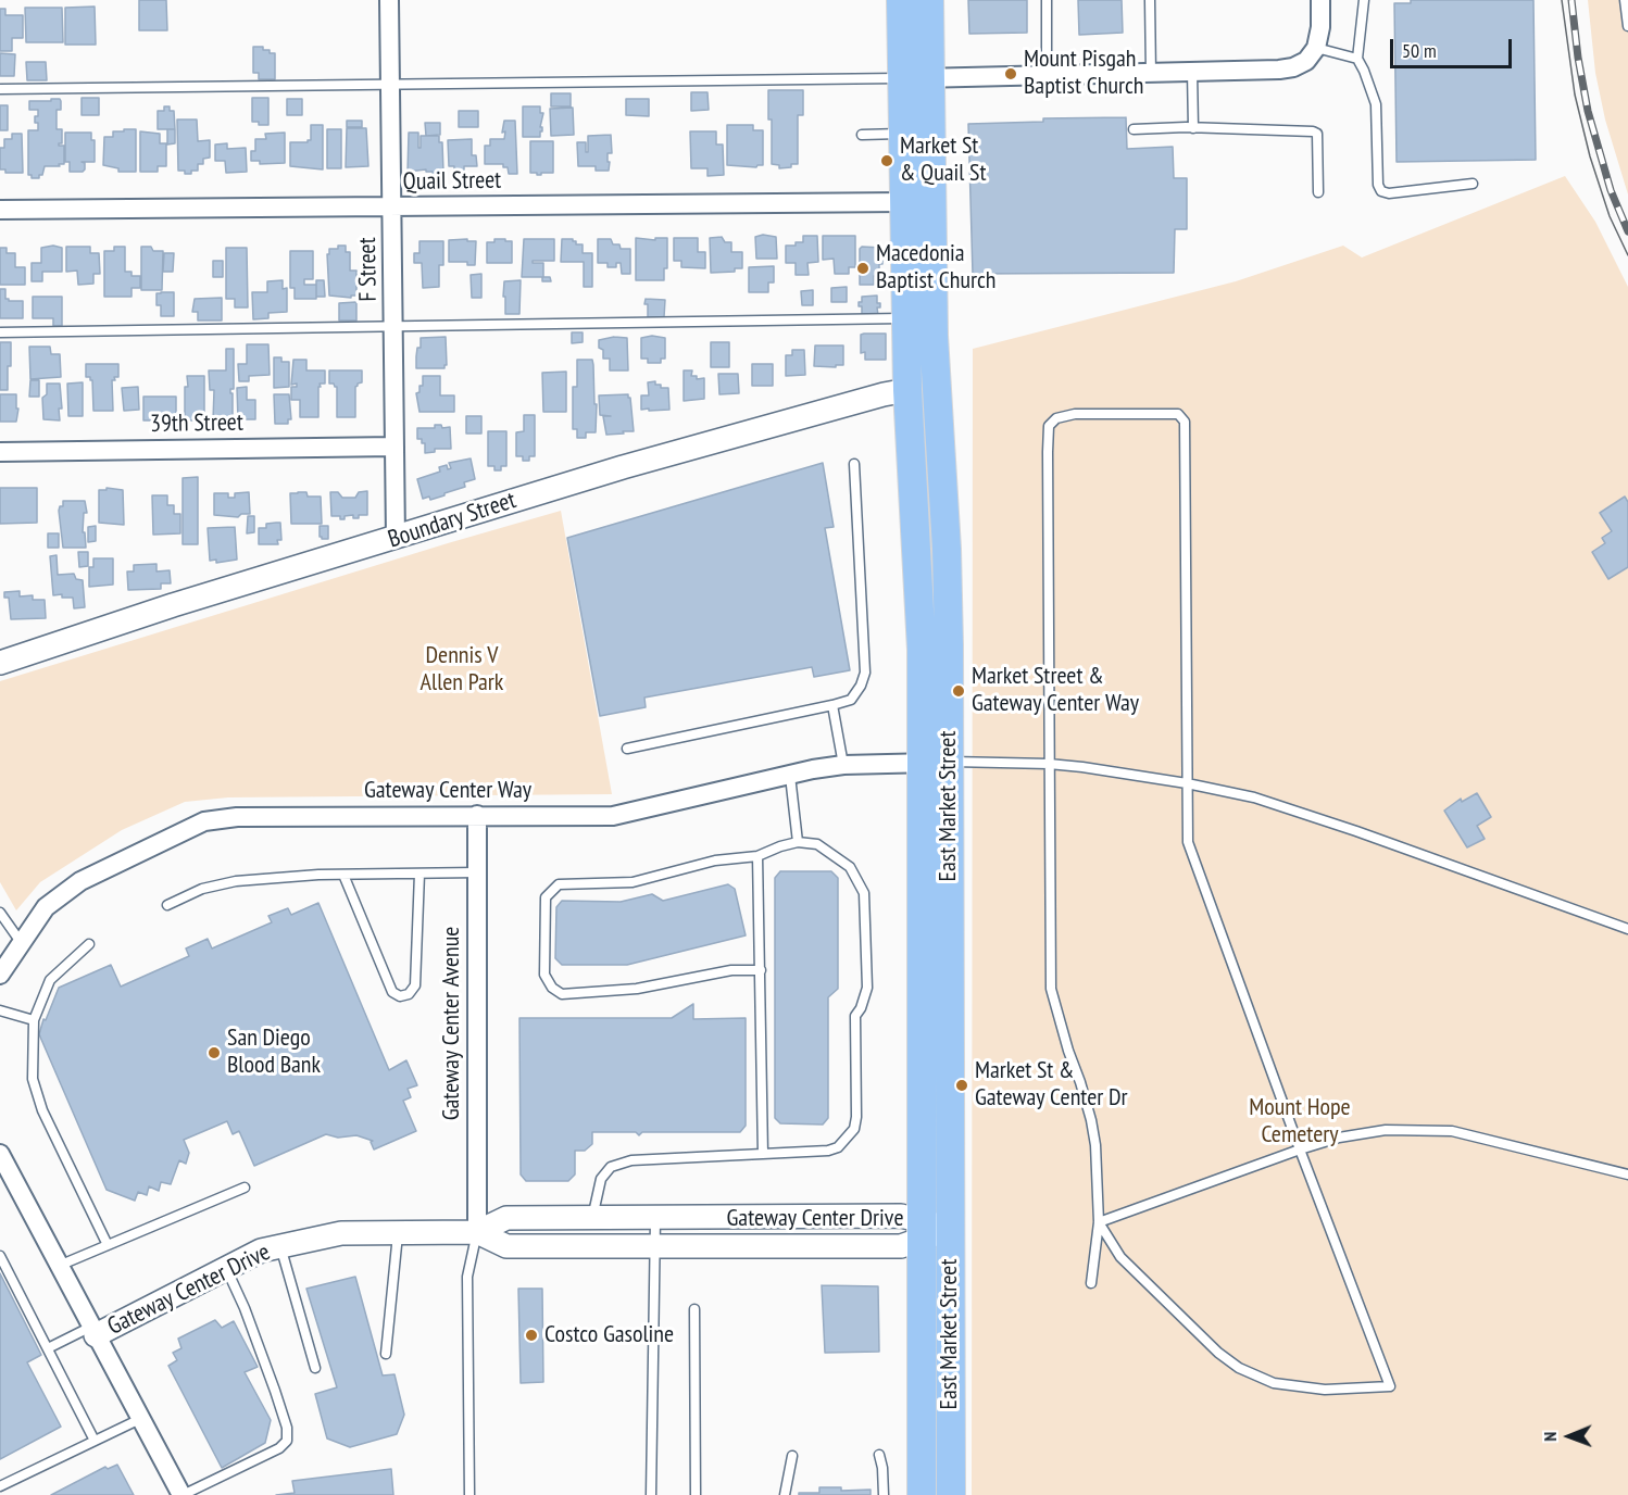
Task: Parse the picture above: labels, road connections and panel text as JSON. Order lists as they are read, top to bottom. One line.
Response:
{"streets":{"main road":["East Market Street"],"street":["Quail Street","F Street","39th Street","Boundary Street","Gateway Center Way","Gateway Center Avenue","Gateway Center Drive"]},"crossings":[["Quail Street","F Street"],["Quail Street","East Market Street"],["F Street","39th Street"],["F Street","Boundary Street"],["Boundary Street","East Market Street"],["Gateway Center Way","East Market Street"],["Gateway Center Way","Gateway Center Avenue"],["East Market Street","Gateway Center Drive"],["Gateway Center Avenue","Gateway Center Drive"]],"parks":["Dennis V Allen Park","Mount Hope Cemetery"],"places":["Mount Pisgah Baptist Church","Market St & Quail St","Macedonia Baptist Church","Market Street & Gateway Center Way","San Diego Blood Bank","Market St & Gateway Center Dr","Costco Gasoline"],"scale_bar":"50 m","north":"left"}
